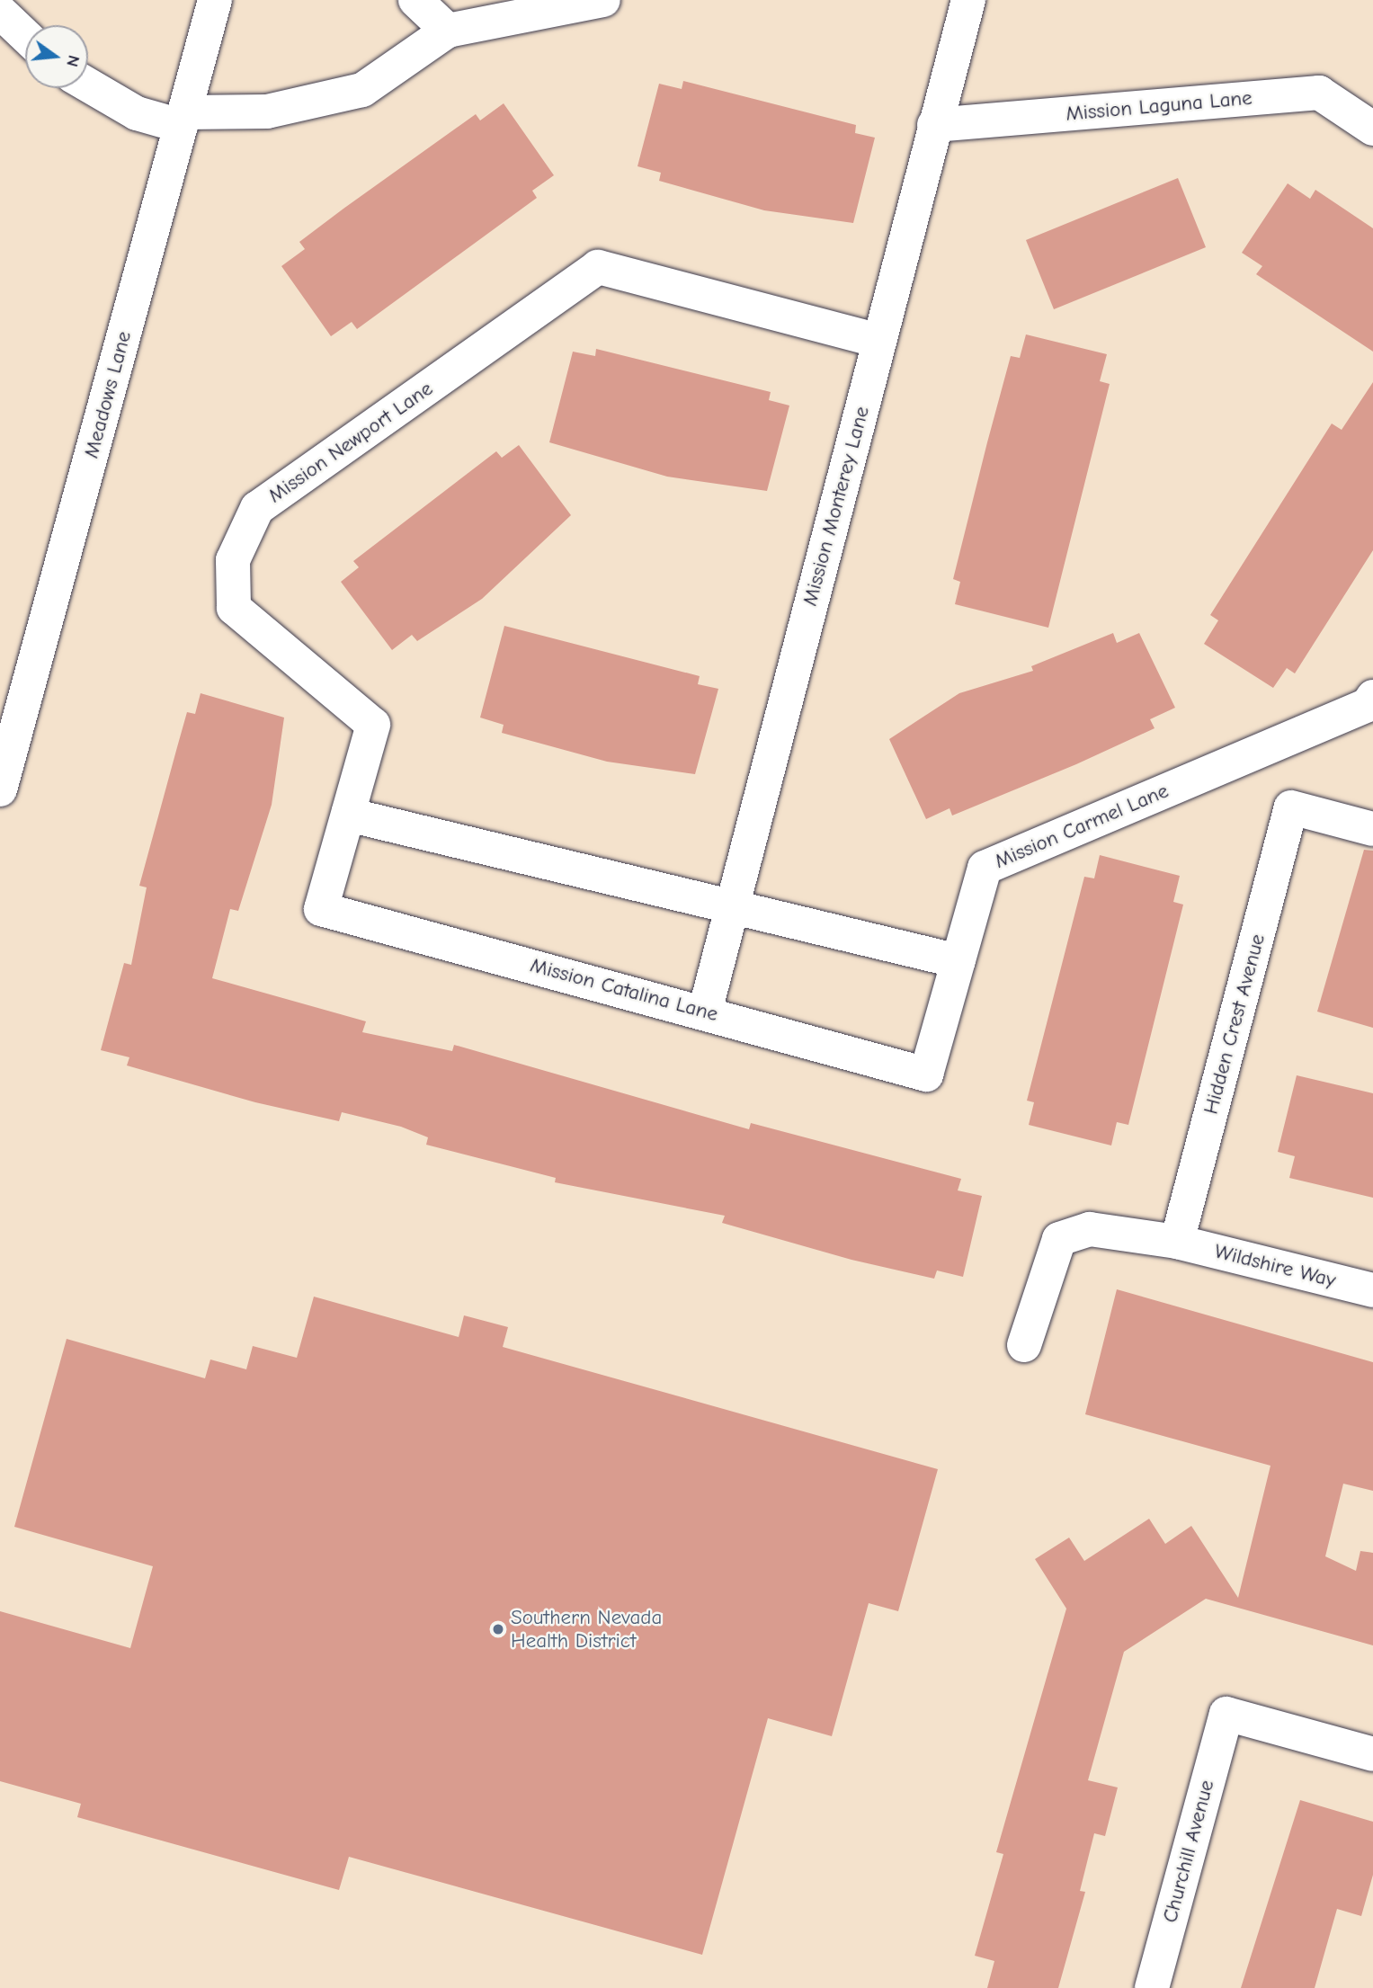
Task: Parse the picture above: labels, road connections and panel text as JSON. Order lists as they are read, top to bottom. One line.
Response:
{"streets":{"street":["Mission Laguna Lane","Meadows Lane","Mission Newport Lane","Mission Monterey Lane","Mission Carmel Lane","Mission Catalina Lane","Hidden Crest Avenue","Wildshire Way","Churchill Avenue"]},"crossings":[["Mission Laguna Lane","Mission Monterey Lane"],["Mission Newport Lane","Mission Monterey Lane"],["Mission Newport Lane","Mission Catalina Lane"],["Mission Monterey Lane","Mission Catalina Lane"],["Mission Carmel Lane","Mission Catalina Lane"],["Hidden Crest Avenue","Wildshire Way"]],"places":["Southern Nevada Health District"],"north":"right"}
